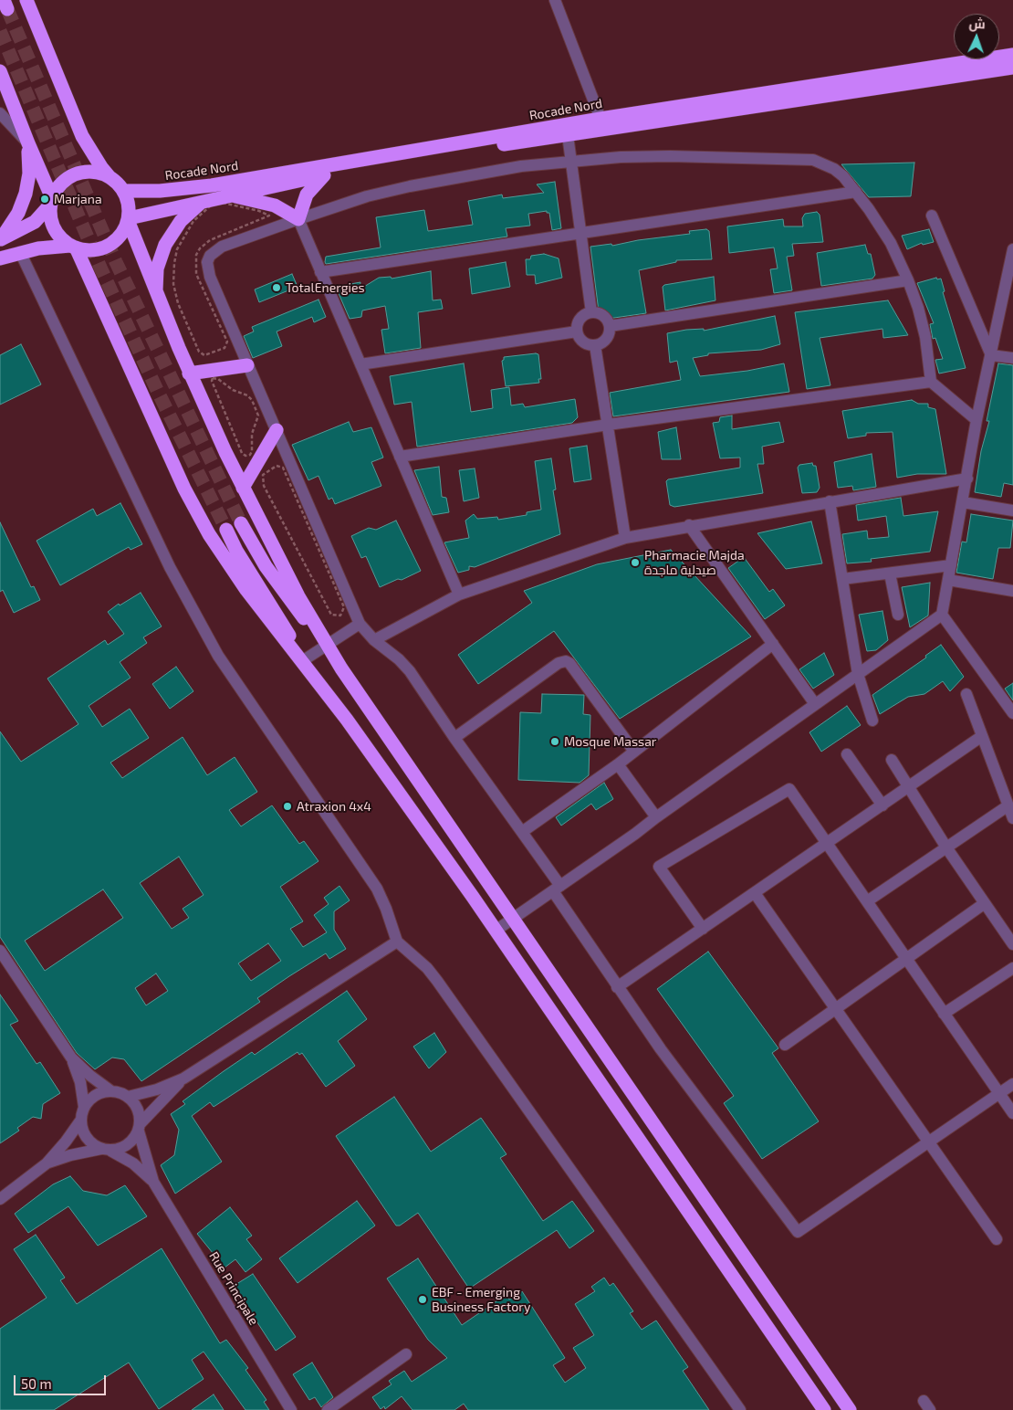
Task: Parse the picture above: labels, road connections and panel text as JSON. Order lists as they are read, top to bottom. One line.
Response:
{"streets":{"highway":["Rocade Nord"],"street":["Rue Principale"]},"places":["Marjana","TotalEnergies","Pharmacie Majda صيدلية ماجدة","Mosque Massar","Atraxion 4x4","EBF - Emerging Business Factory"],"scale_bar":"50 m","north":"top"}
